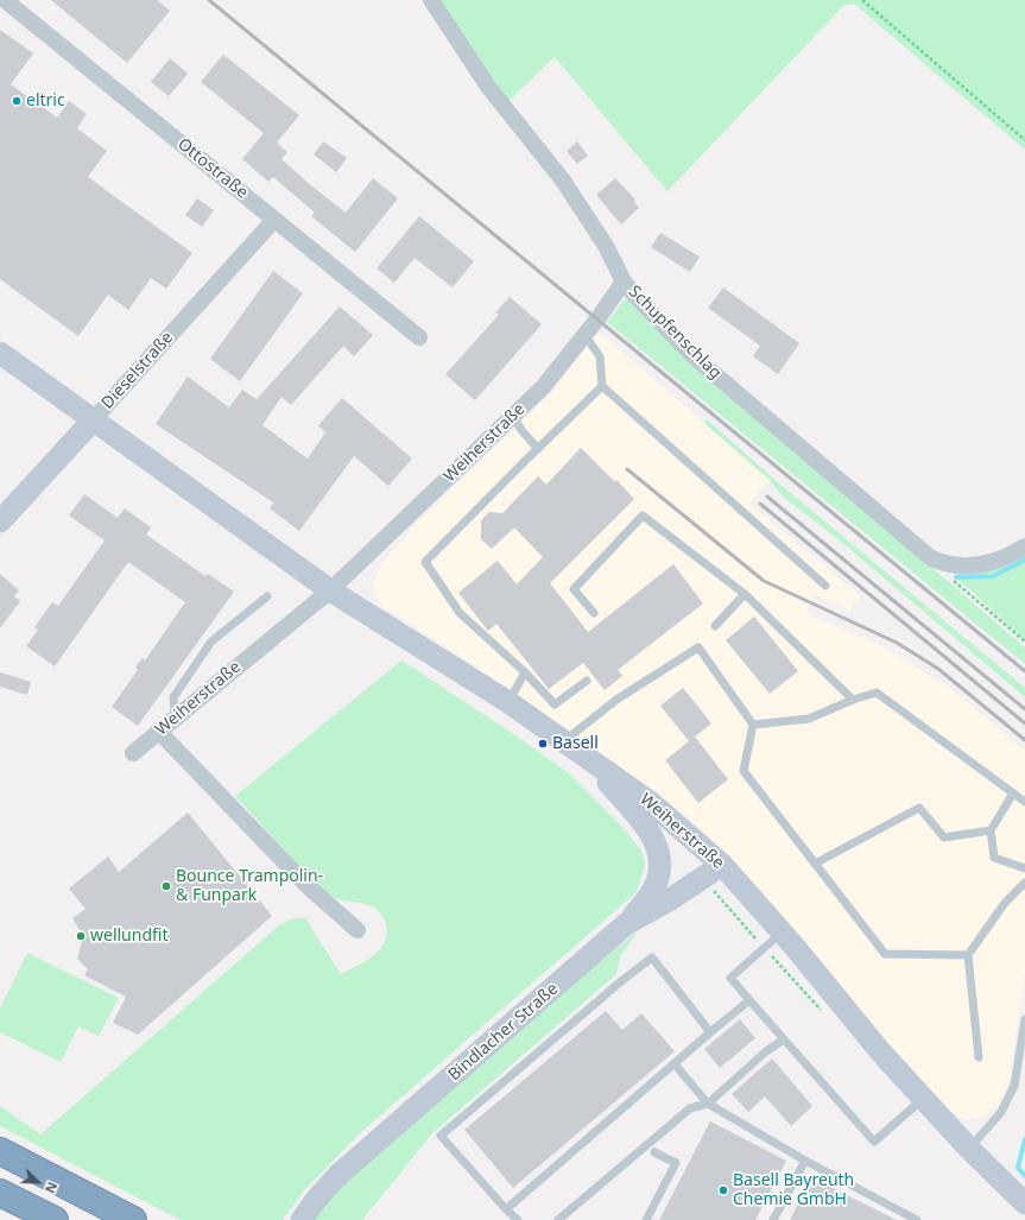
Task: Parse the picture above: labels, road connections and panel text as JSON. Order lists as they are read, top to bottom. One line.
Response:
{"streets":{"street":["Ottostraße","Schupfenschlag","Dieselstraße","Weiherstraße","Bindlacher Straße"]},"crossings":[["Ottostraße","Dieselstraße"],["Schupfenschlag","Weiherstraße"],["Dieselstraße","Weiherstraße"],["Weiherstraße","Bindlacher Straße"]],"places":["eltric","Basell","Bounce Trampolin- & Funpark","wellundfit","Basell Bayreuth Chemie GmbH"],"north":"bottom right"}
